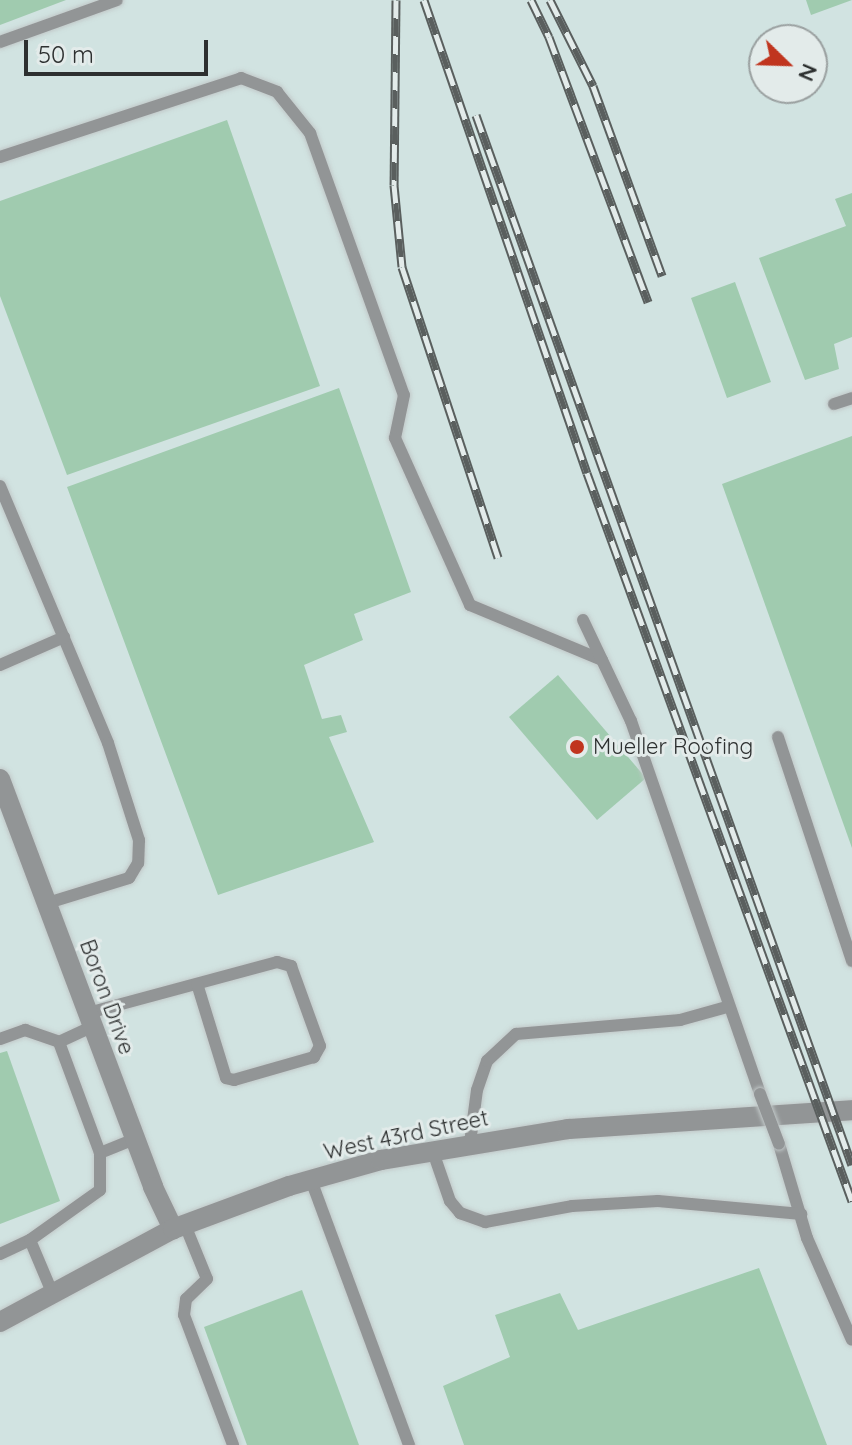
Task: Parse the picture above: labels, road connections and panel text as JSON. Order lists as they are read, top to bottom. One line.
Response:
{"streets":{"street":["Boron Drive","West 43rd Street"]},"crossings":[["Boron Drive","West 43rd Street"]],"places":["Mueller Roofing"],"scale_bar":"50 m","north":"bottom right"}
